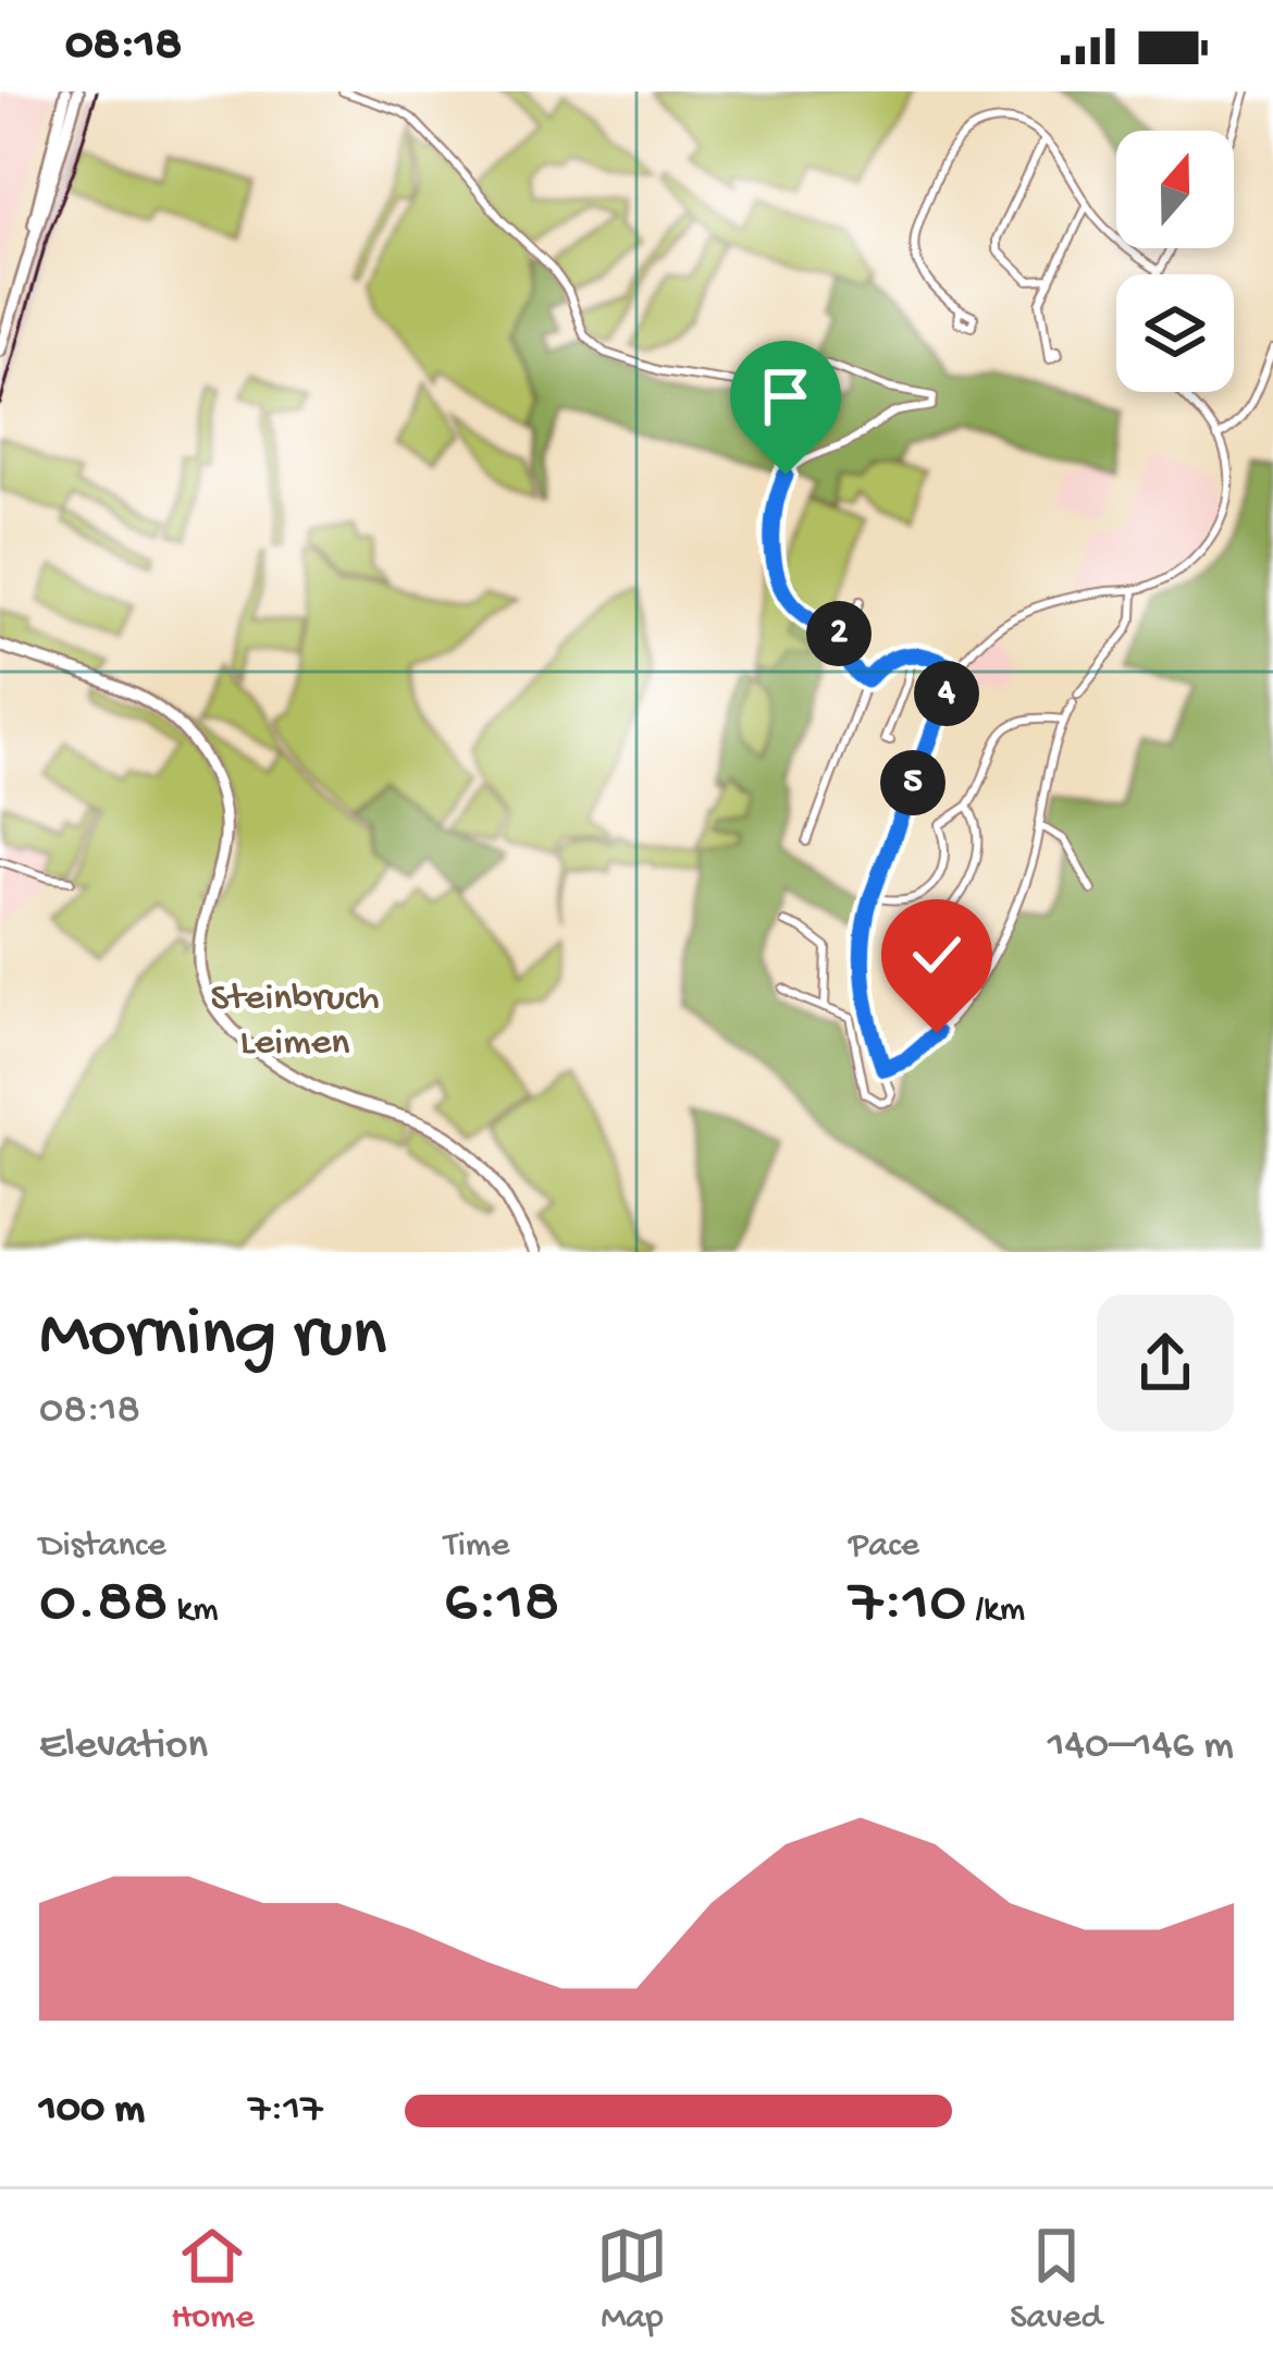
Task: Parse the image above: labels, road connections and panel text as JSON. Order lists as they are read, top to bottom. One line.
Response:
{"parks":["Steinbruch Leimen"],"north":"top","page":{"status":"08:18","pins":["2","4","5"],"heading":["Morning run","08:18"],"stats":[["Distance","0.88 km"],["Time","6:18"],["Pace","7:10 /km"]],"chart":["Elevation","140–146 m"],"list":[{"name":"100 m","note":"7:17"}],"tabs":["Home","Map","Saved"]}}
